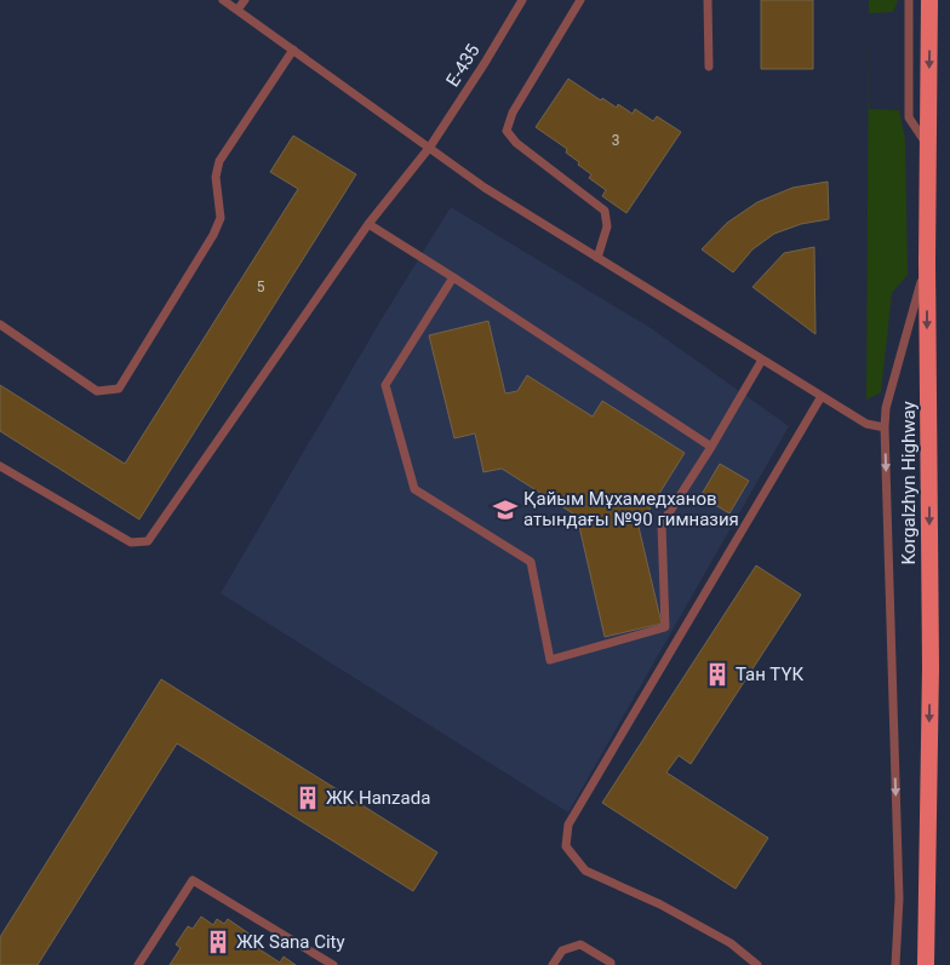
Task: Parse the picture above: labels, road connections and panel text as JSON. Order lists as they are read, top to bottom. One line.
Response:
{"streets":{"main road":["Korgalzhyn Highway"],"lane":["Е-435"]},"one_way":["Korgalzhyn Highway"],"places":{"school or university":["Қайым Мұхамедханов атындағы №90 гимназия"],"building":["Тан ТҮК","ЖК Hanzada","ЖК Sana City"]},"house_numbers":["3","5"]}
